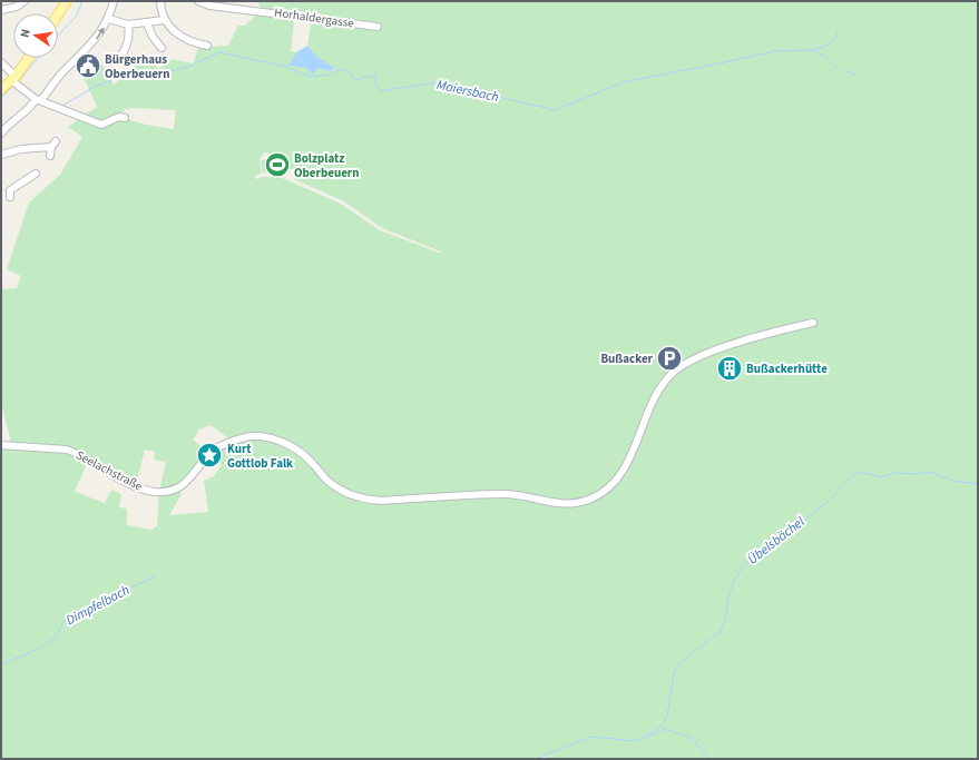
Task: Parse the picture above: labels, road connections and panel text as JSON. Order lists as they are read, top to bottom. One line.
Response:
{"streets":{"street":["Horhaldergasse","Seelachstraße"]},"water":["Maiersbach","Übelsbächel","Dimpfelbach"],"places":{"public building":["Bürgerhaus Oberbeuern"],"sports":["Bolzplatz Oberbeuern"],"parking":["Bußacker"],"building":["Bußackerhütte"],"place":["Kurt Gottlob Falk"]},"north":"left"}
